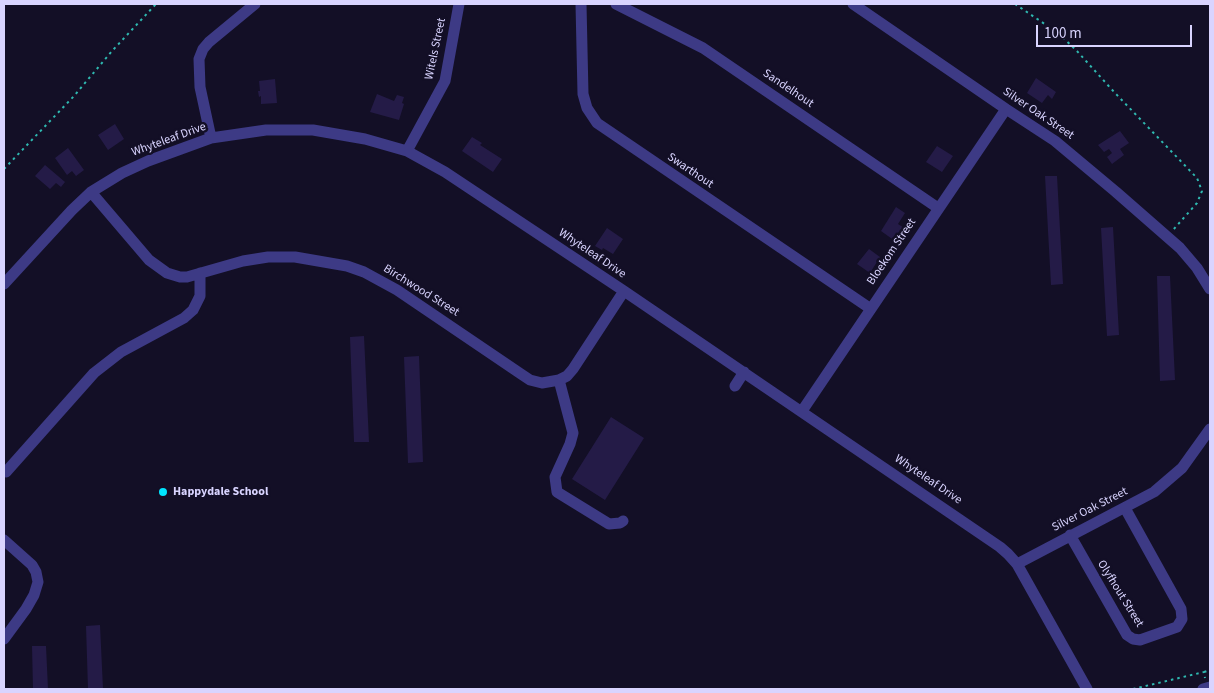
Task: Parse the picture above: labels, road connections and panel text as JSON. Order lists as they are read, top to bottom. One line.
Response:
{"streets":{"street":["Witels Street","Sandelhout","Silver Oak Street","Whyteleaf Drive","Swarthout","Bloekom Street","Birchwood Street","Olyfhout Street"]},"crossings":[["Witels Street","Whyteleaf Drive"],["Sandelhout","Bloekom Street"],["Silver Oak Street","Whyteleaf Drive"],["Silver Oak Street","Bloekom Street"],["Silver Oak Street","Olyfhout Street"],["Whyteleaf Drive","Bloekom Street"],["Whyteleaf Drive","Birchwood Street"],["Swarthout","Bloekom Street"]],"places":["Happydale School"],"scale_bar":"100 m"}
